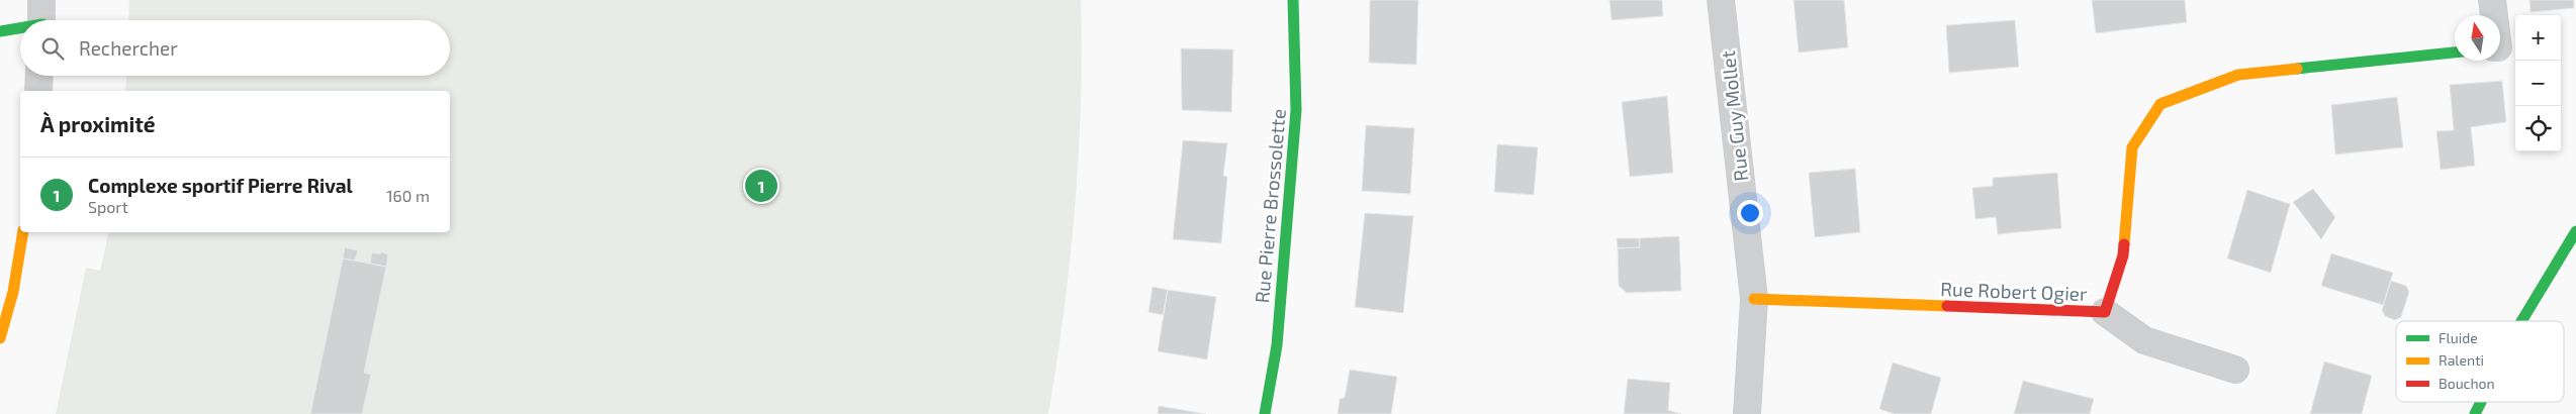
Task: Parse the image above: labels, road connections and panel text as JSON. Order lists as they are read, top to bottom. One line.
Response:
{"streets":{"street":["Rue Guy Mollet","Rue Pierre Brossolette","Rue Robert Ogier"]},"crossings":[["Rue Guy Mollet","Rue Robert Ogier"]],"legend":["Fluide","Ralenti","Bouchon"],"north":"top","page":{"map_buttons":["+","−"],"search":"Rechercher","heading":"À proximité","list":[{"mark":"1","name":"Complexe sportif Pierre Rival","note":"Sport","value":"160 m"}],"pins":"1"}}
